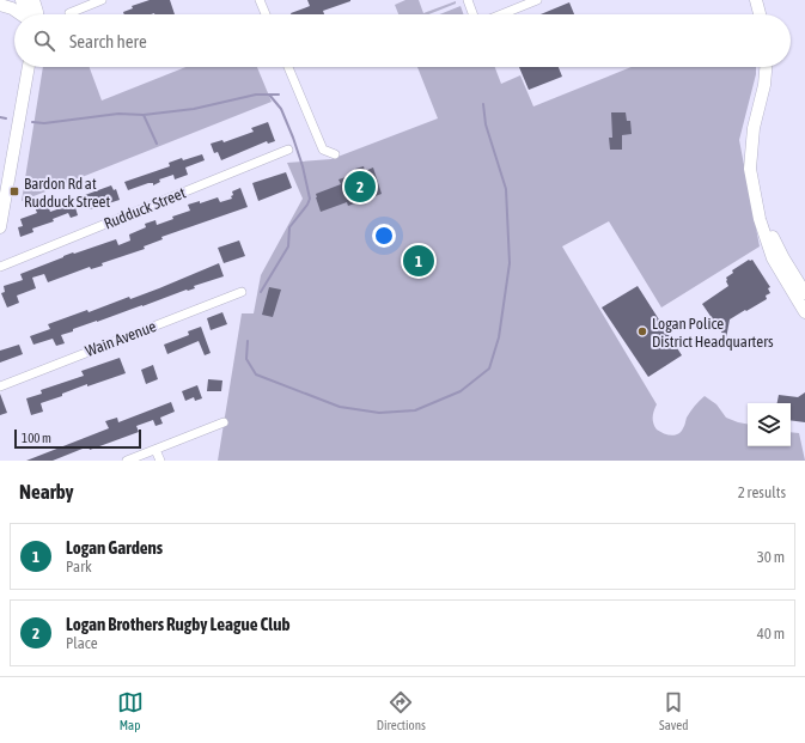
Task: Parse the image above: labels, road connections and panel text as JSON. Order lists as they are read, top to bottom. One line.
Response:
{"streets":{"street":["Rudduck Street","Wain Avenue"]},"places":{"transit":["Bardon Rd at Rudduck Street"],"other":["Logan Police District Headquarters"]},"scale_bar":"100 m","page":{"search":"Search here","pins":["2","1"],"scale":"100 m","heading":["Nearby","2 results"],"list":[{"mark":"1","name":"Logan Gardens","note":"Park","value":"30 m"},{"mark":"2","name":"Logan Brothers Rugby League Club","note":"Place","value":"40 m"}],"nav":["Map","Directions","Saved"]}}
